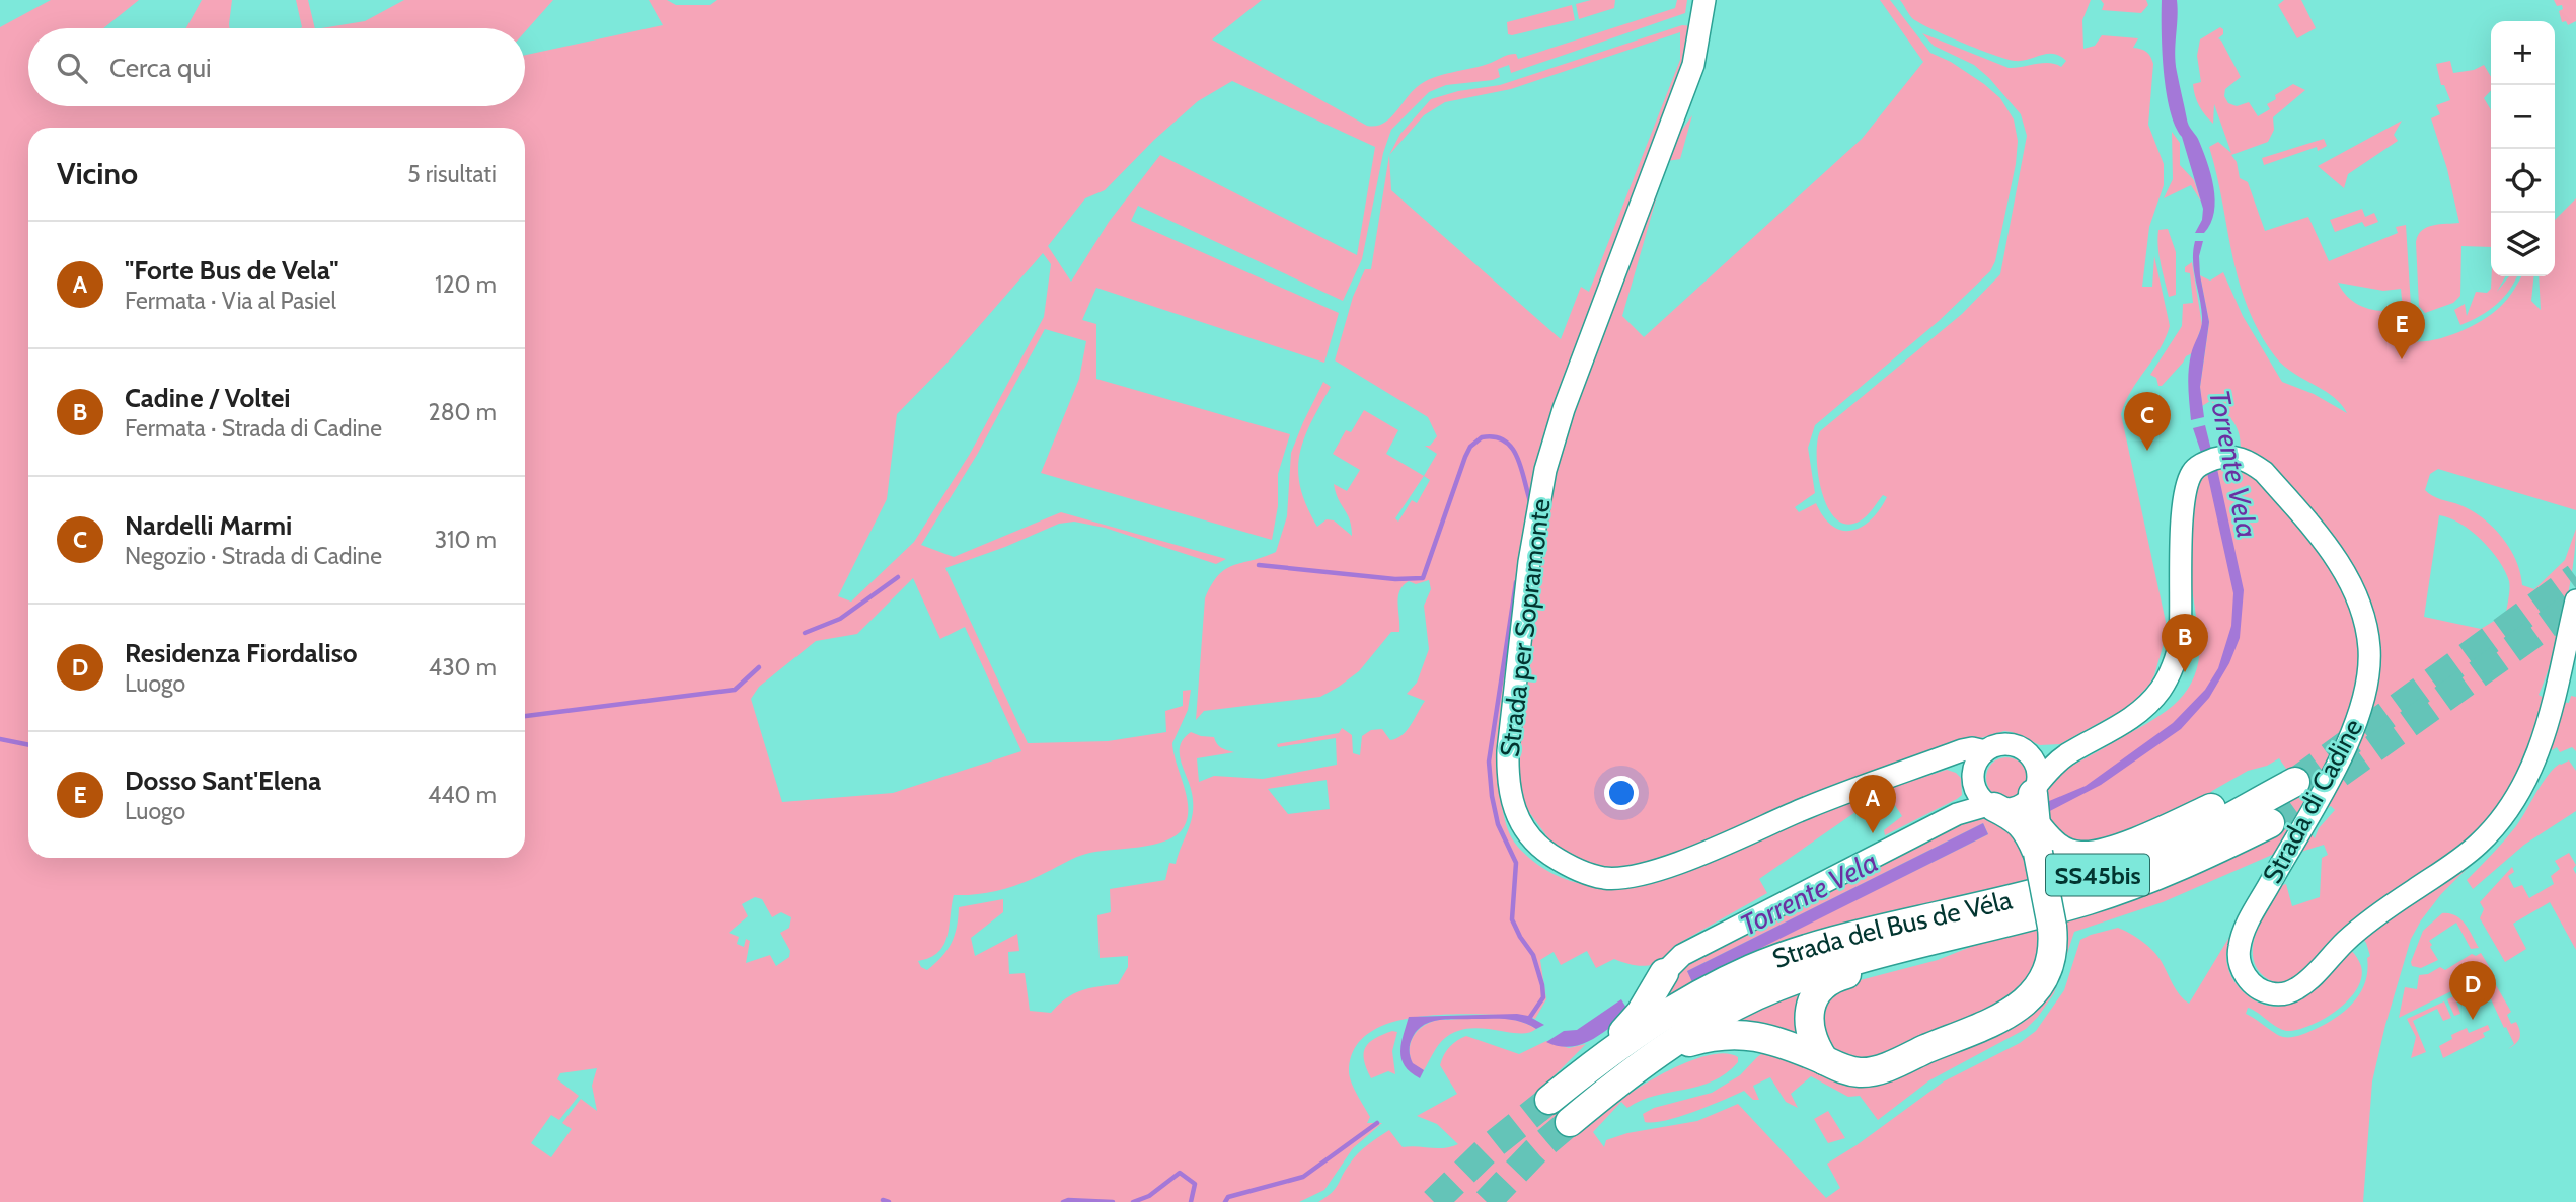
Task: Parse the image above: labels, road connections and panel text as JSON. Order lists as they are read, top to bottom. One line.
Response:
{"streets":{"highway":["SS45bis","Strada del Bus de Véla"],"main road":["Strada per Sopramonte","Strada di Cadine"]},"crossings":[["Strada per Sopramonte","Strada di Cadine"]],"water":["Torrente Vela"],"page":{"map_buttons":["+","−"],"search":"Cerca qui","heading":["Vicino","5 risultati"],"list":[{"mark":"A","name":"\"Forte Bus de Vela\"","note":"Fermata · Via al Pasiel","value":"120 m"},{"mark":"B","name":"Cadine / Voltei","note":"Fermata · Strada di Cadine","value":"280 m"},{"mark":"C","name":"Nardelli Marmi","note":"Negozio · Strada di Cadine","value":"310 m"},{"mark":"D","name":"Residenza Fiordaliso","note":"Luogo","value":"430 m"},{"mark":"E","name":"Dosso Sant'Elena","note":"Luogo","value":"440 m"}],"pins":["E","C","B","A","D"]}}
